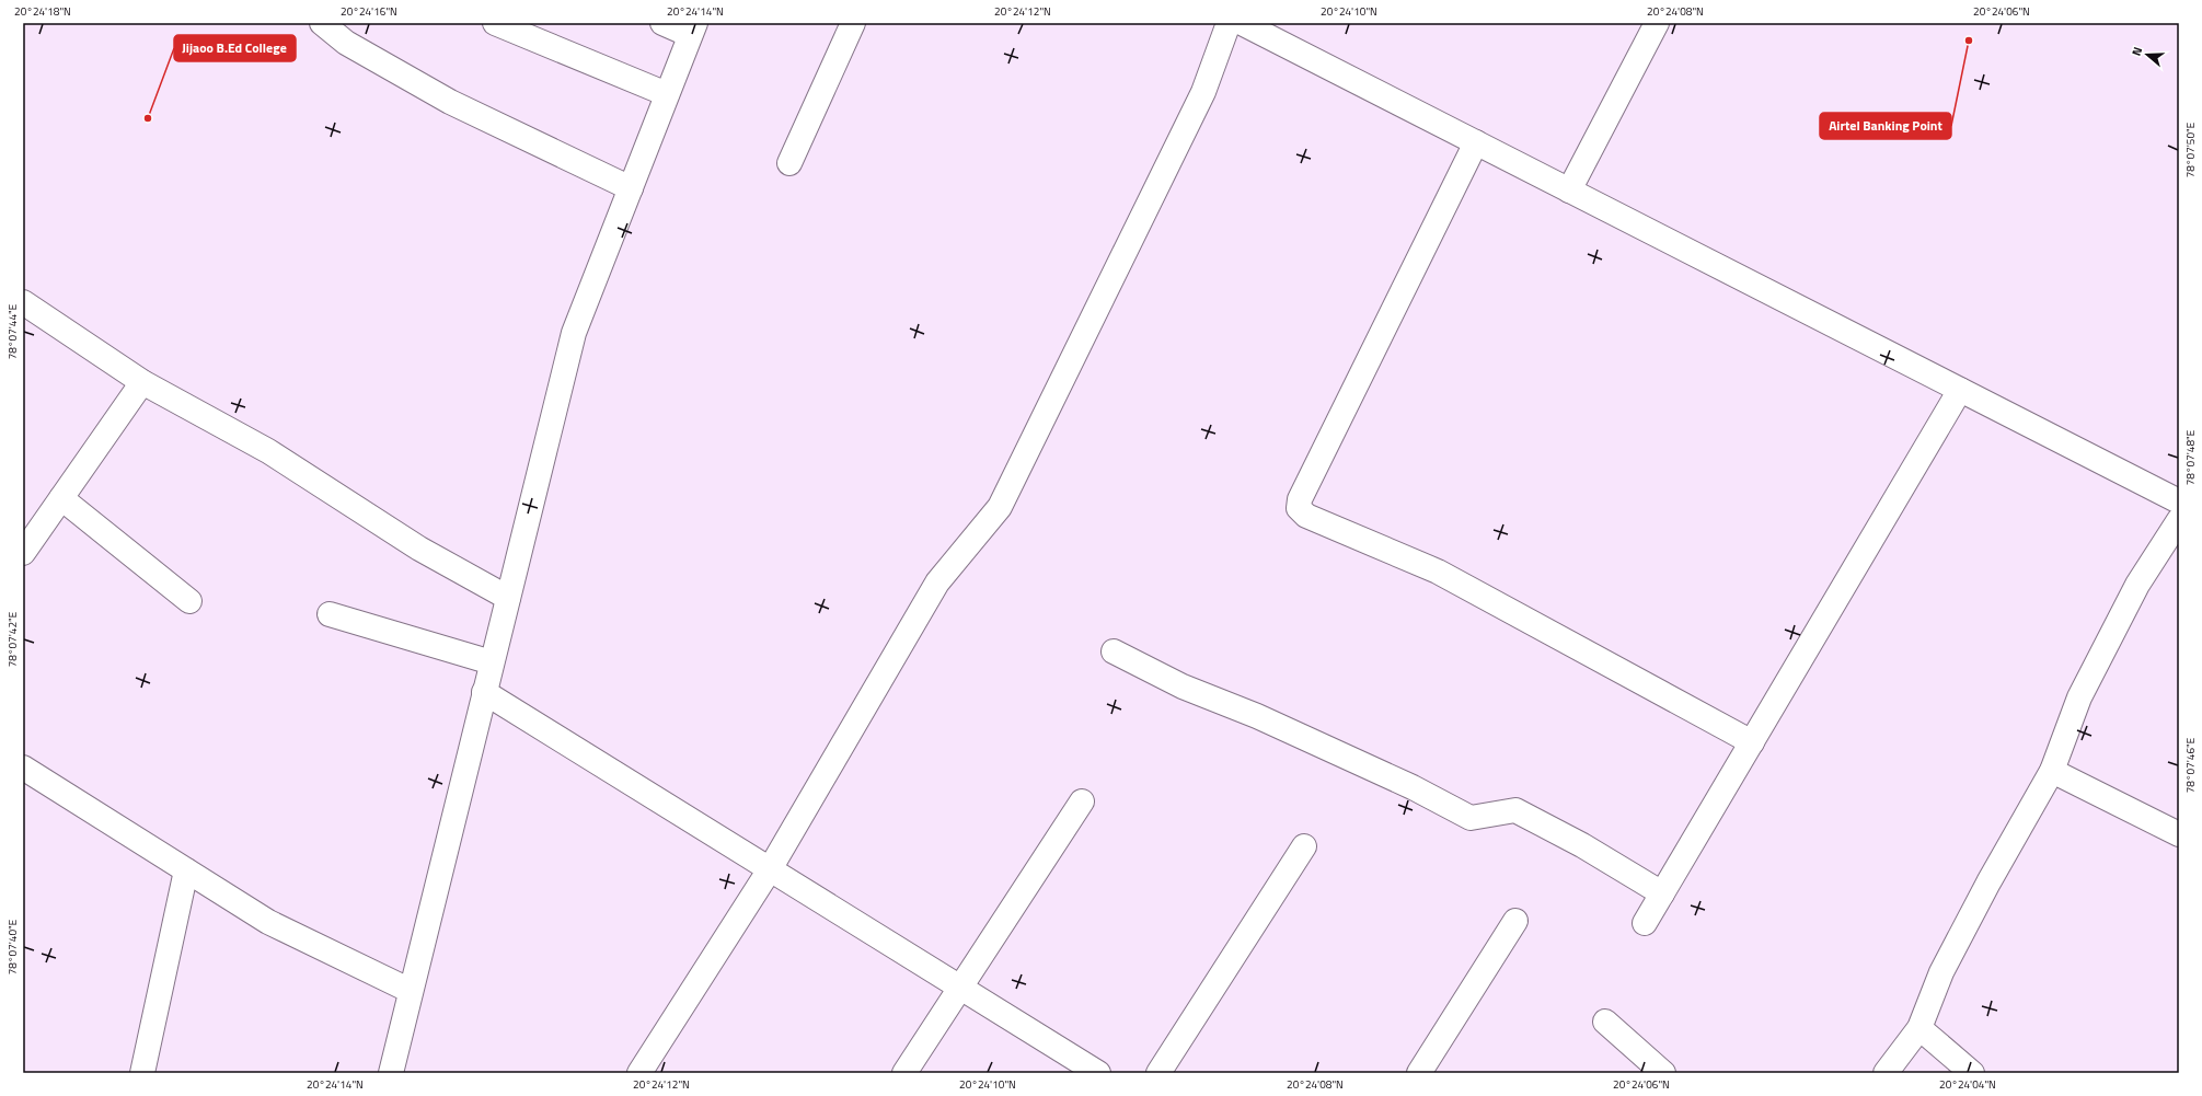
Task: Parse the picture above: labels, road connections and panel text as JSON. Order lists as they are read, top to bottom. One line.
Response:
{"places":["Airtel Banking Point","Jijaoo B.Ed College"],"north":"left","coordinates":["20°24'18\"N","20°24'16\"N","20°24'14\"N","20°24'12\"N","20°24'10\"N","20°24'08\"N","20°24'06\"N","78°07'50\"E","78°07'44\"E","78°07'48\"E","78°07'42\"E","78°07'46\"E","78°07'40\"E","20°24'04\"N"]}
